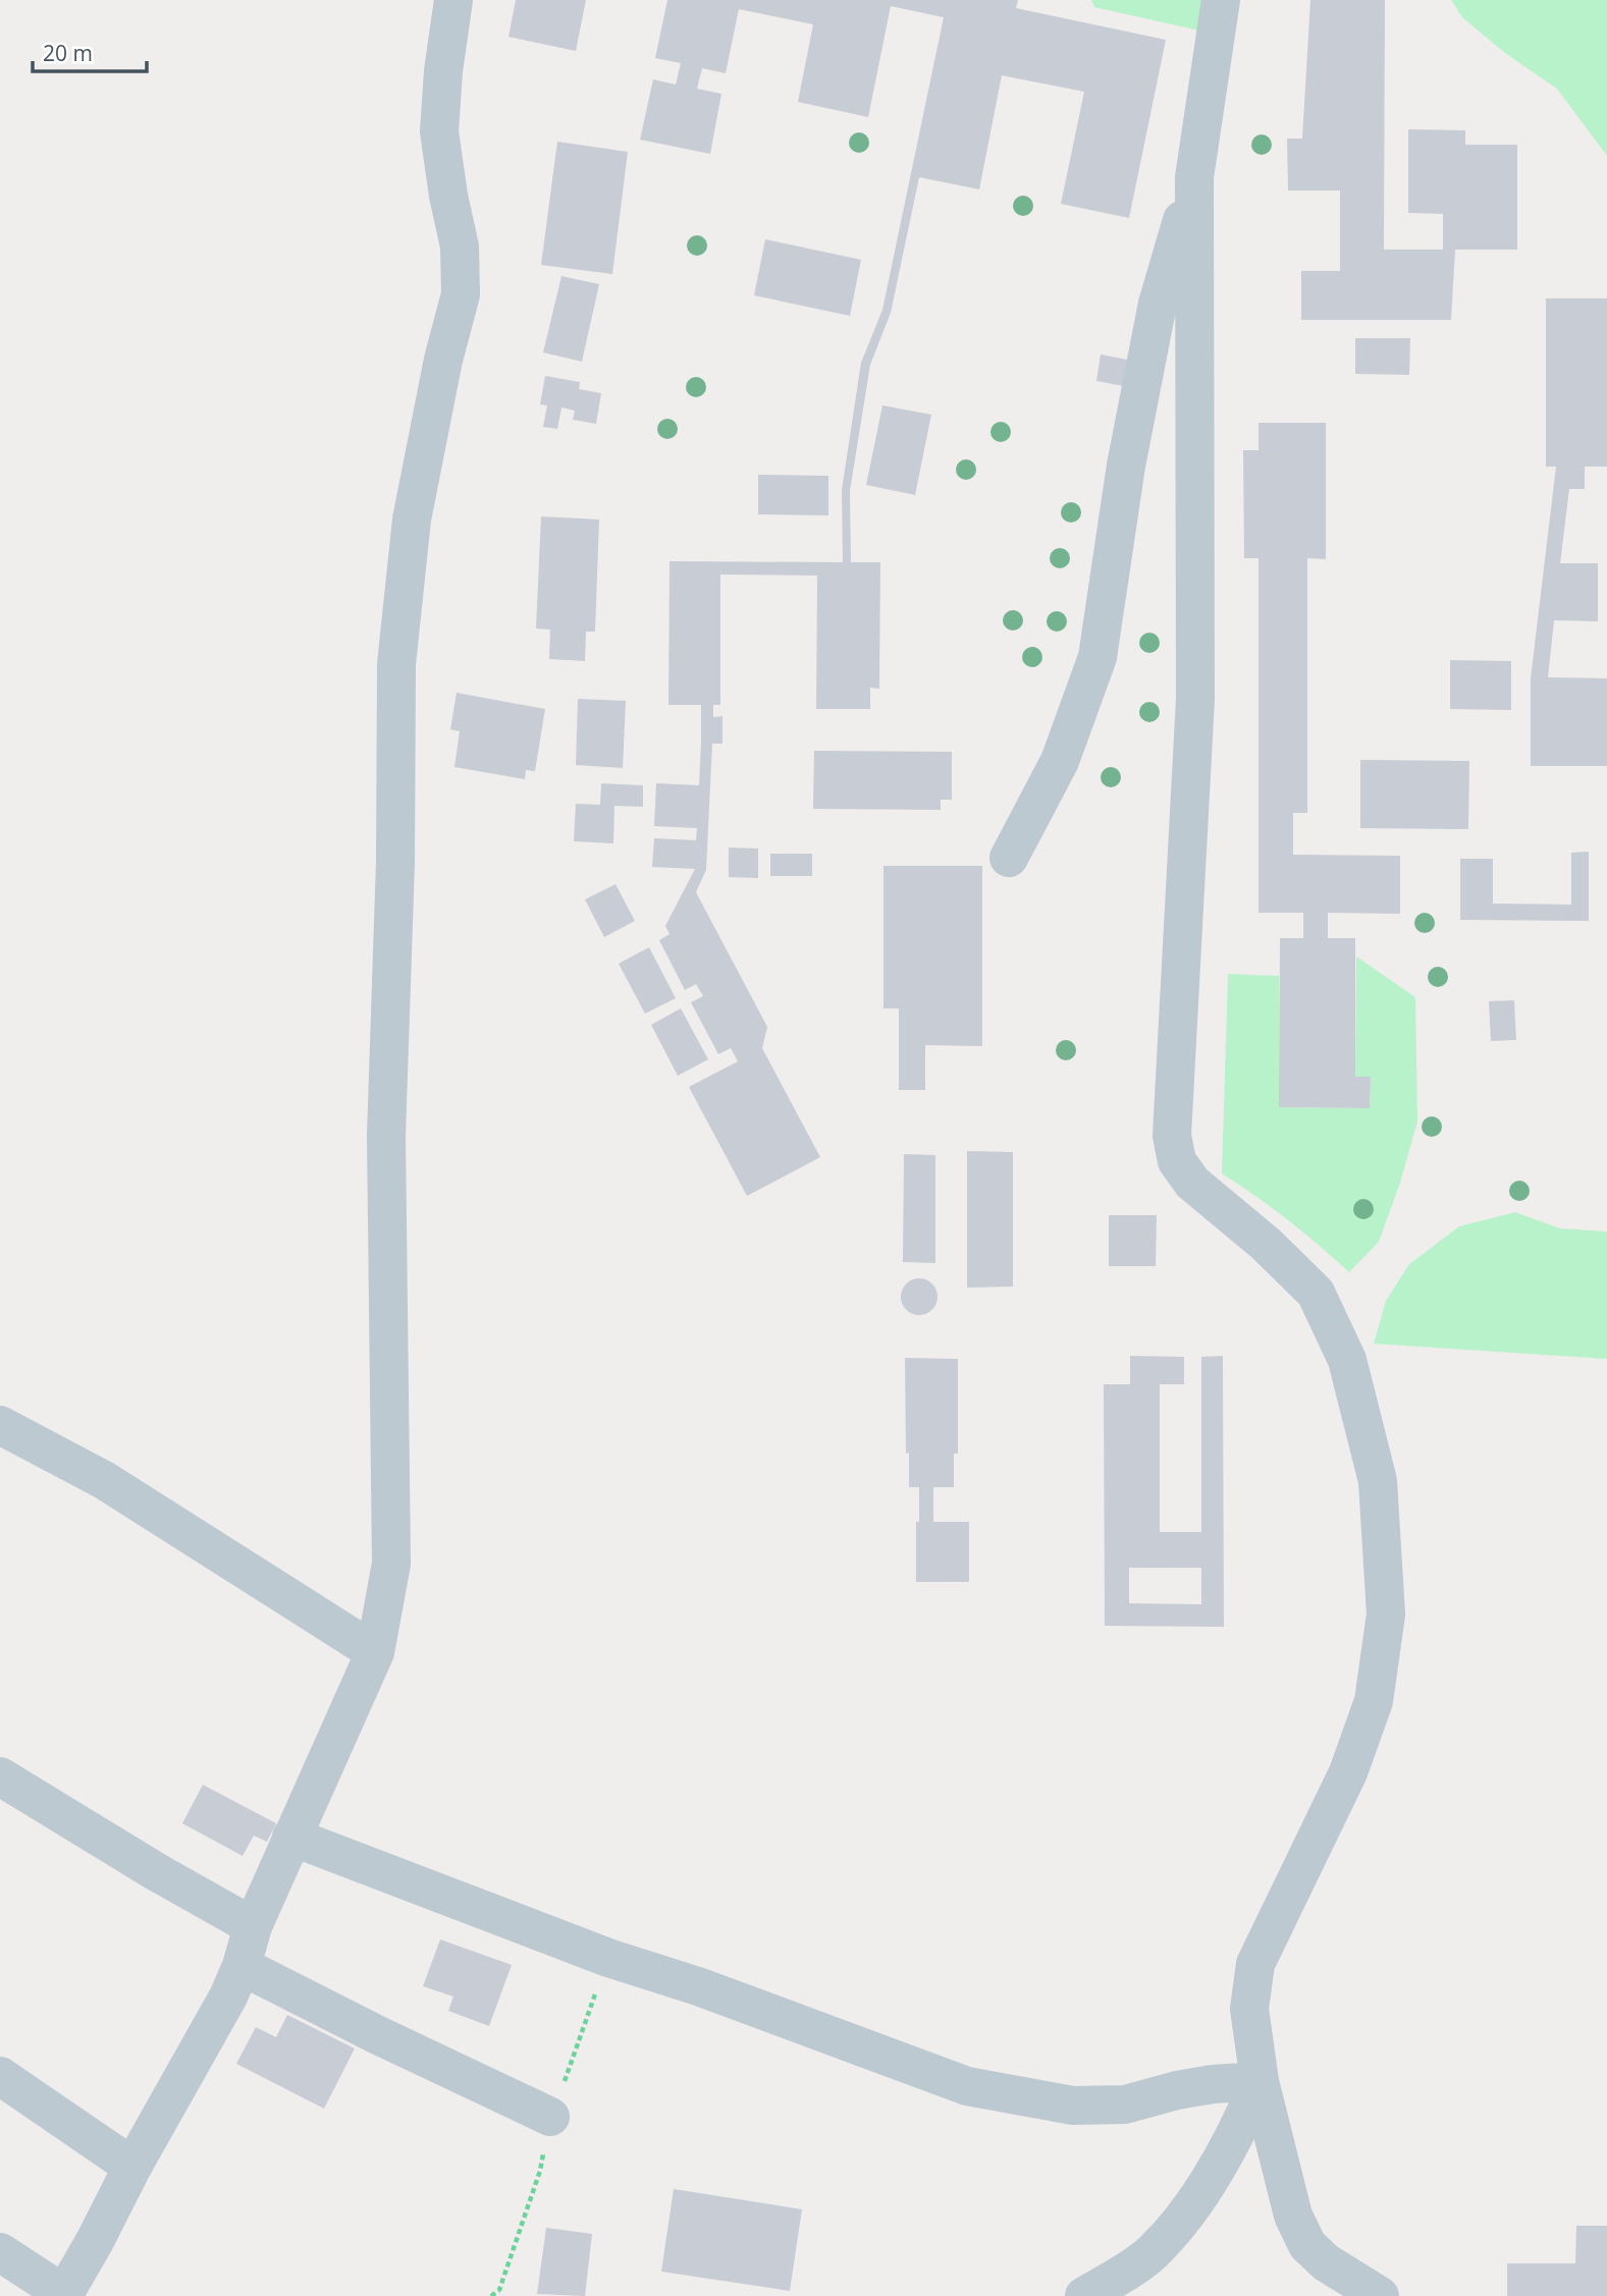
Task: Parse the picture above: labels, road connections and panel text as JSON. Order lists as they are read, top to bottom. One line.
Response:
{"scale_bar":"20 m"}
